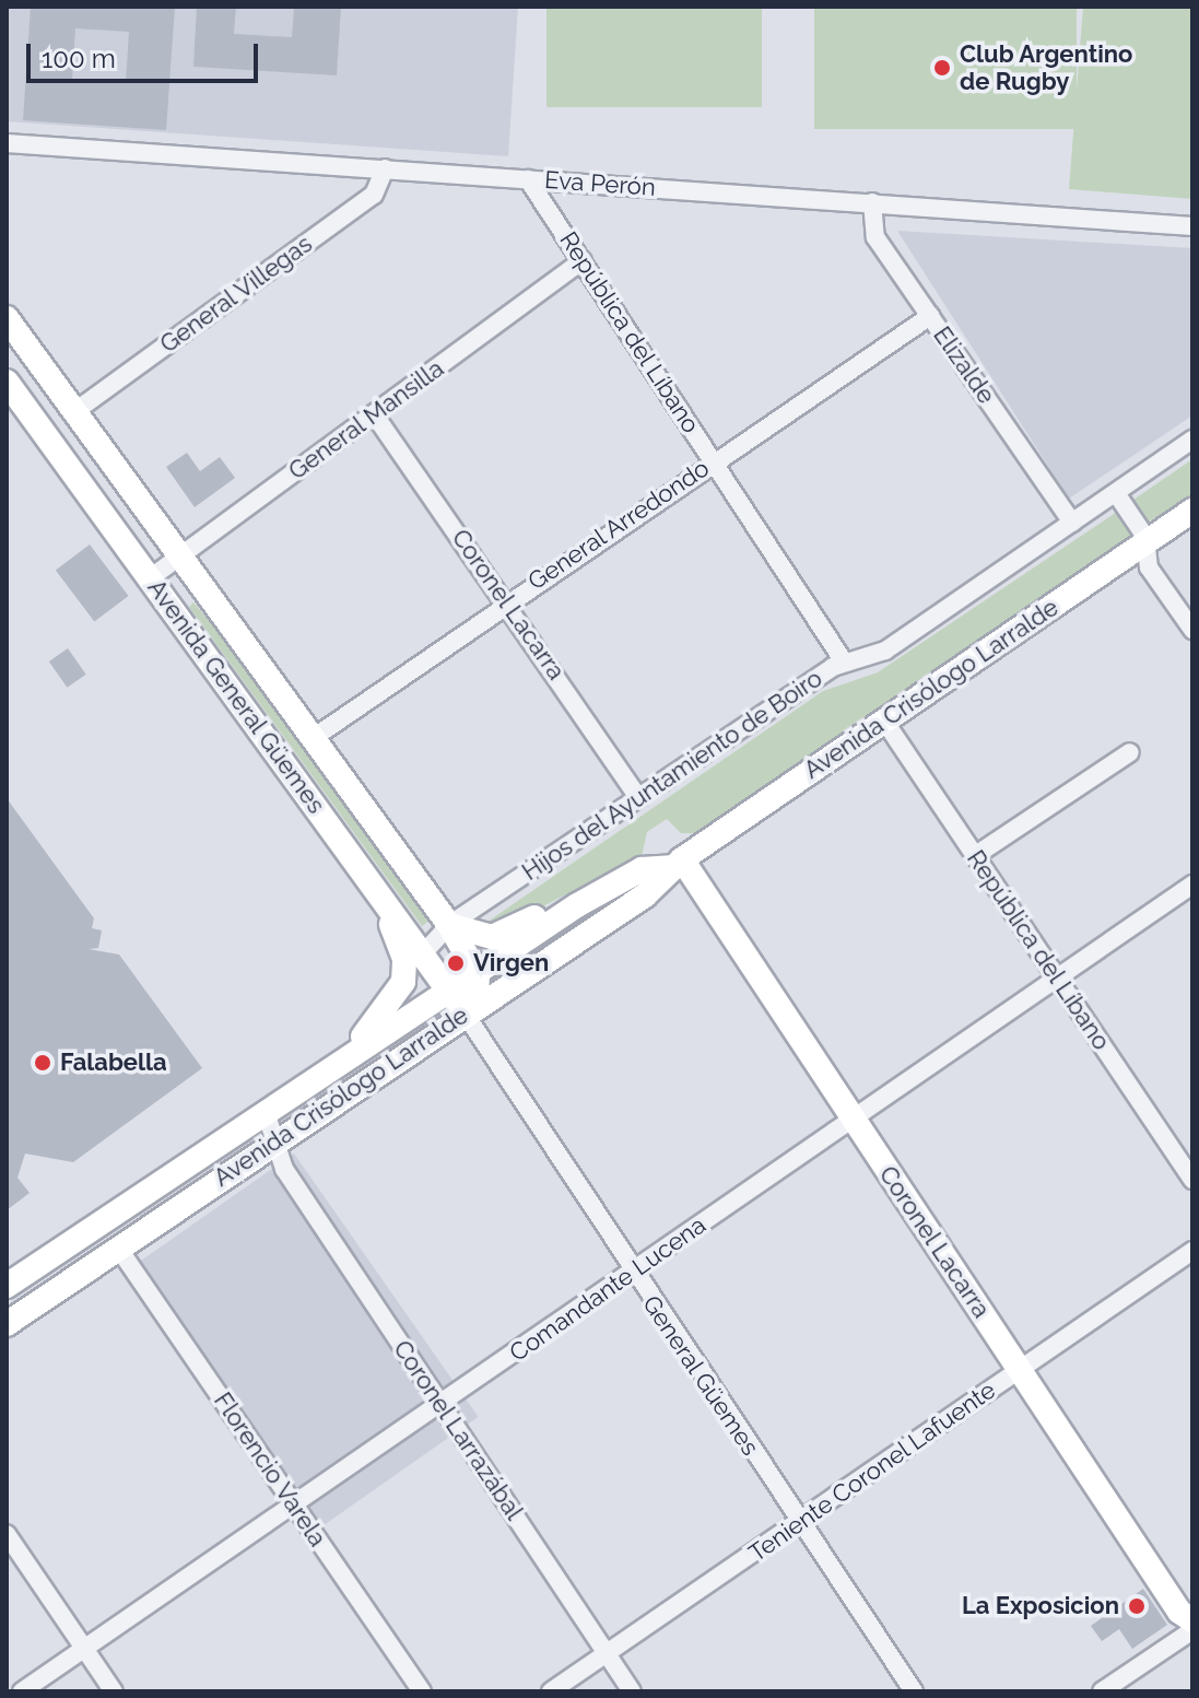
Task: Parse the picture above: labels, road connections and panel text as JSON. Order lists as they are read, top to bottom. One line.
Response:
{"streets":{"main road":["Coronel Lacarra","Avenida Crisólogo Larralde","Avenida General Güemes"],"street":["Eva Perón","General Villegas","República del Líbano","Elizalde","General Mansilla","General Arredondo","Hijos del Ayuntamiento de Boiro","Comandante Lucena","General Güemes","Coronel Larrazábal","Florencio Varela","Teniente Coronel Lafuente"]},"crossings":[["Eva Perón","General Villegas"],["Eva Perón","República del Líbano"],["Eva Perón","Elizalde"],["General Villegas","Avenida General Güemes"],["República del Líbano","General Mansilla"],["República del Líbano","General Arredondo"],["República del Líbano","Avenida Crisólogo Larralde"],["República del Líbano","Hijos del Ayuntamiento de Boiro"],["República del Líbano","Comandante Lucena"],["Elizalde","General Arredondo"],["Elizalde","Hijos del Ayuntamiento de Boiro"],["General Mansilla","Coronel Lacarra"],["General Mansilla","Avenida General Güemes"],["General Arredondo","Coronel Lacarra"],["General Arredondo","Avenida General Güemes"],["Coronel Lacarra","Avenida Crisólogo Larralde"],["Coronel Lacarra","Hijos del Ayuntamiento de Boiro"],["Coronel Lacarra","Comandante Lucena"],["Coronel Lacarra","Teniente Coronel Lafuente"],["Avenida Crisólogo Larralde","Avenida General Güemes"],["Avenida Crisólogo Larralde","General Güemes"],["Avenida Crisólogo Larralde","Coronel Larrazábal"],["Avenida Crisólogo Larralde","Florencio Varela"],["Avenida General Güemes","Hijos del Ayuntamiento de Boiro"],["Avenida General Güemes","General Güemes"],["Comandante Lucena","General Güemes"],["Comandante Lucena","Coronel Larrazábal"],["Comandante Lucena","Florencio Varela"],["General Güemes","Teniente Coronel Lafuente"],["Coronel Larrazábal","Teniente Coronel Lafuente"]],"places":["Club Argentino de Rugby","Virgen","Falabella","La Exposicion"],"scale_bar":"100 m"}
